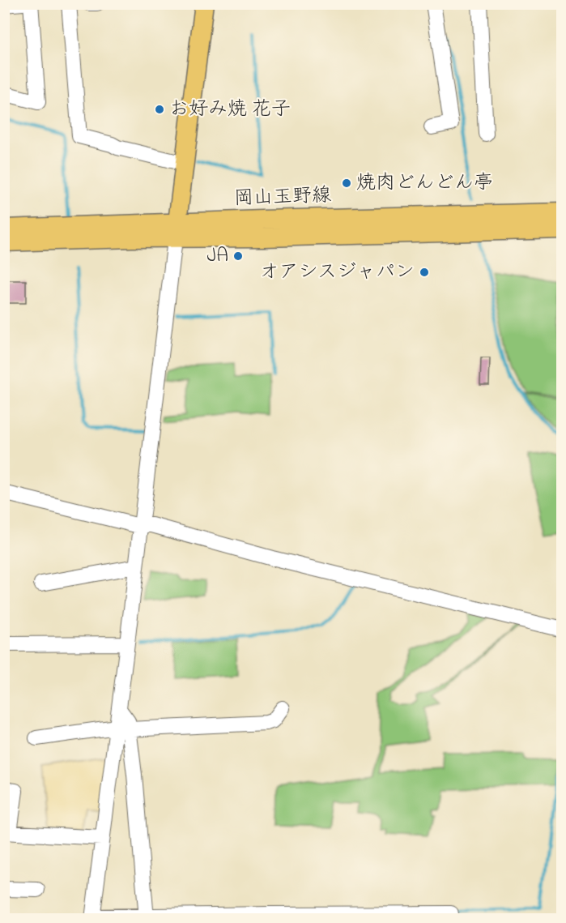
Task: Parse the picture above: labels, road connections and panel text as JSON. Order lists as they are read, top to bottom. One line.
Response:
{"streets":{"main road":["岡山玉野線"]},"places":["お好み焼 花子","焼肉どんどん亭","JA","オアシスジャパン"]}
